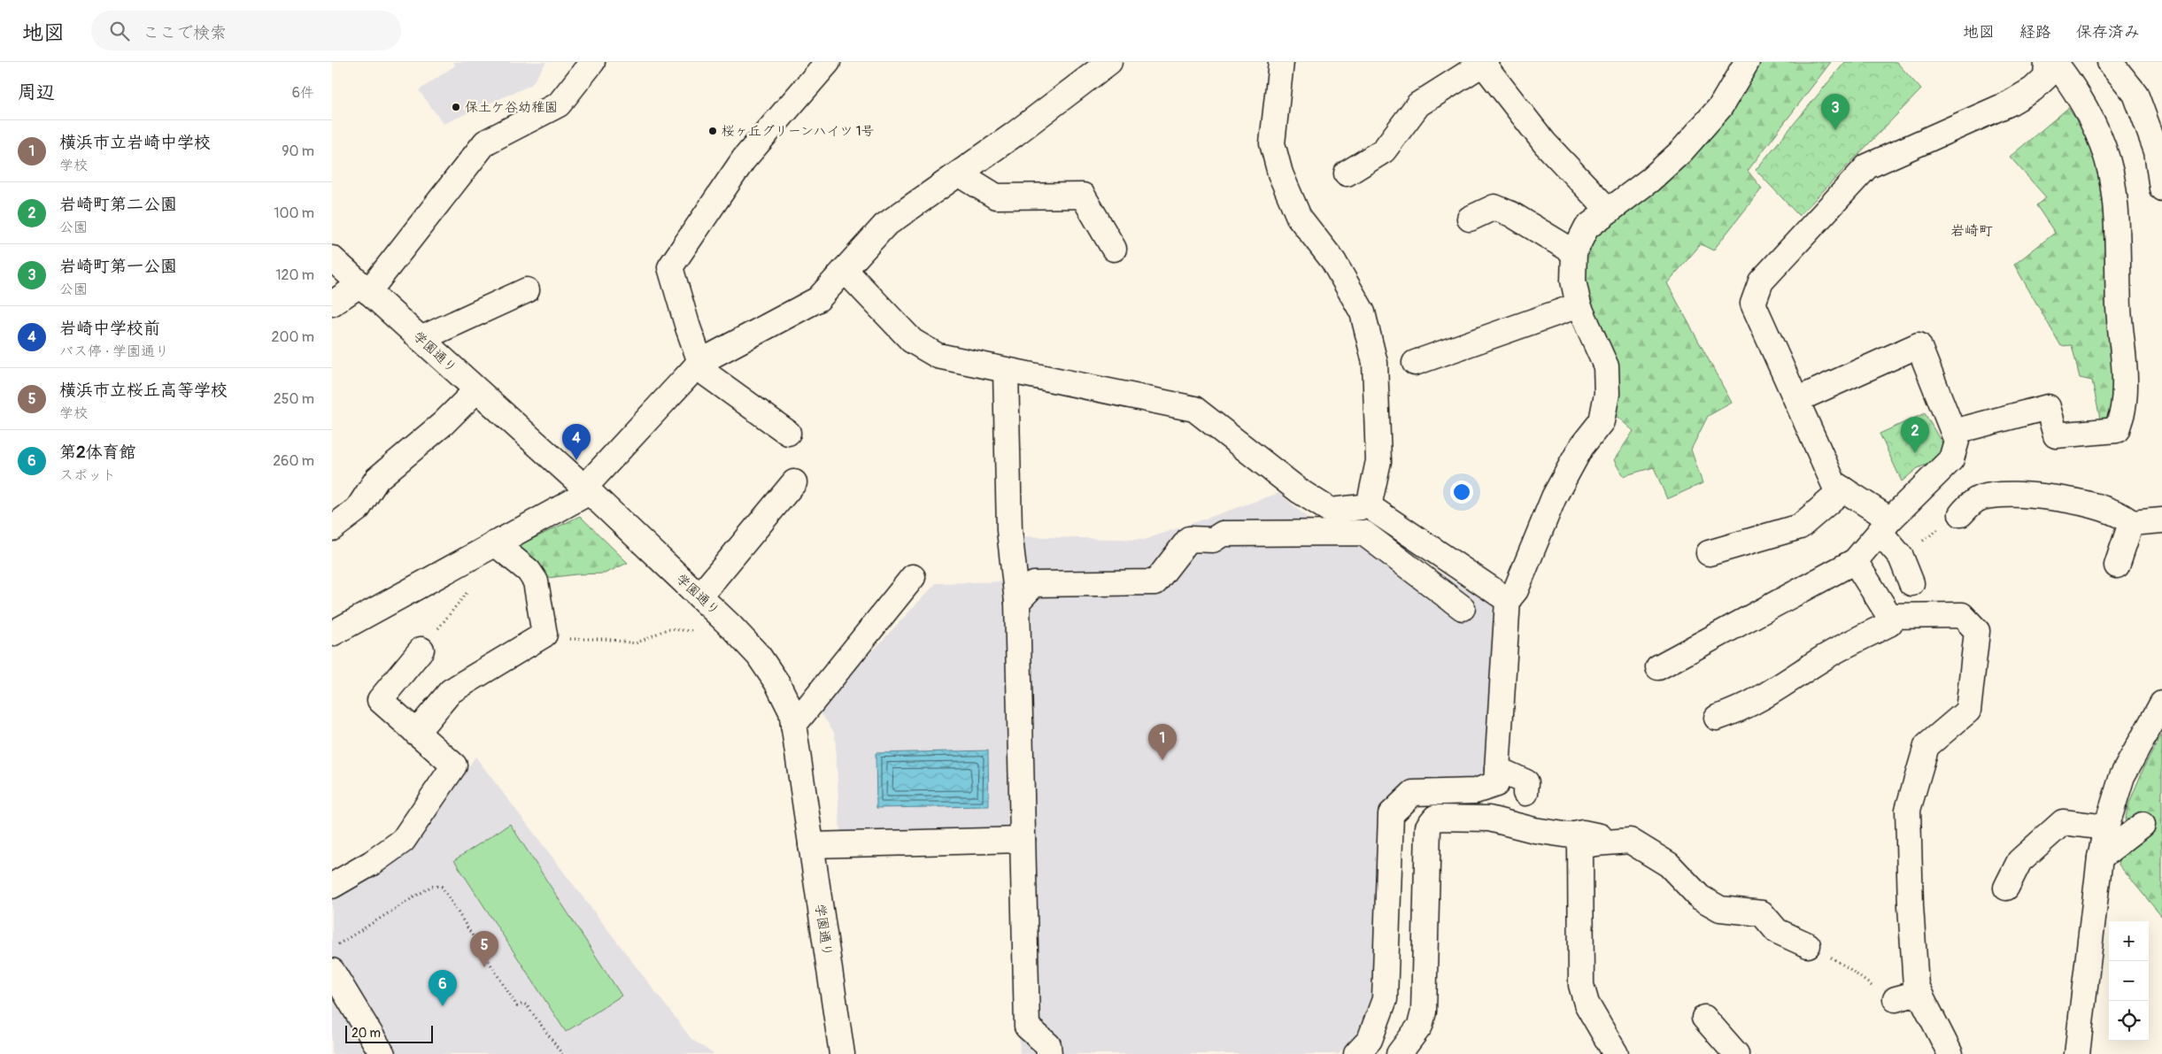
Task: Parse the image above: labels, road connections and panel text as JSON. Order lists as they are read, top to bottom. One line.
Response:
{"streets":{"street":["学園通り"]},"districts":["岩崎町"],"places":["保土ケ谷幼稚園","桜ヶ丘グリーンハイツ 1号"],"scale_bar":"20 m","page":{"header":"地図","search":"ここで検索","nav":["地図","経路","保存済み"],"heading":["周辺","6件"],"pins":["3","2","4","1","5","6"],"list":[{"mark":"1","name":"横浜市立岩崎中学校","note":"学校","value":"90 m"},{"mark":"2","name":"岩崎町第二公園","note":"公園","value":"100 m"},{"mark":"3","name":"岩崎町第一公園","note":"公園","value":"120 m"},{"mark":"4","name":"岩崎中学校前","note":"バス停 · 学園通り","value":"200 m"},{"mark":"5","name":"横浜市立桜丘高等学校","note":"学校","value":"250 m"},{"mark":"6","name":"第2体育館","note":"スポット","value":"260 m"}],"map_buttons":["+","−"],"scale":"20 m"}}
